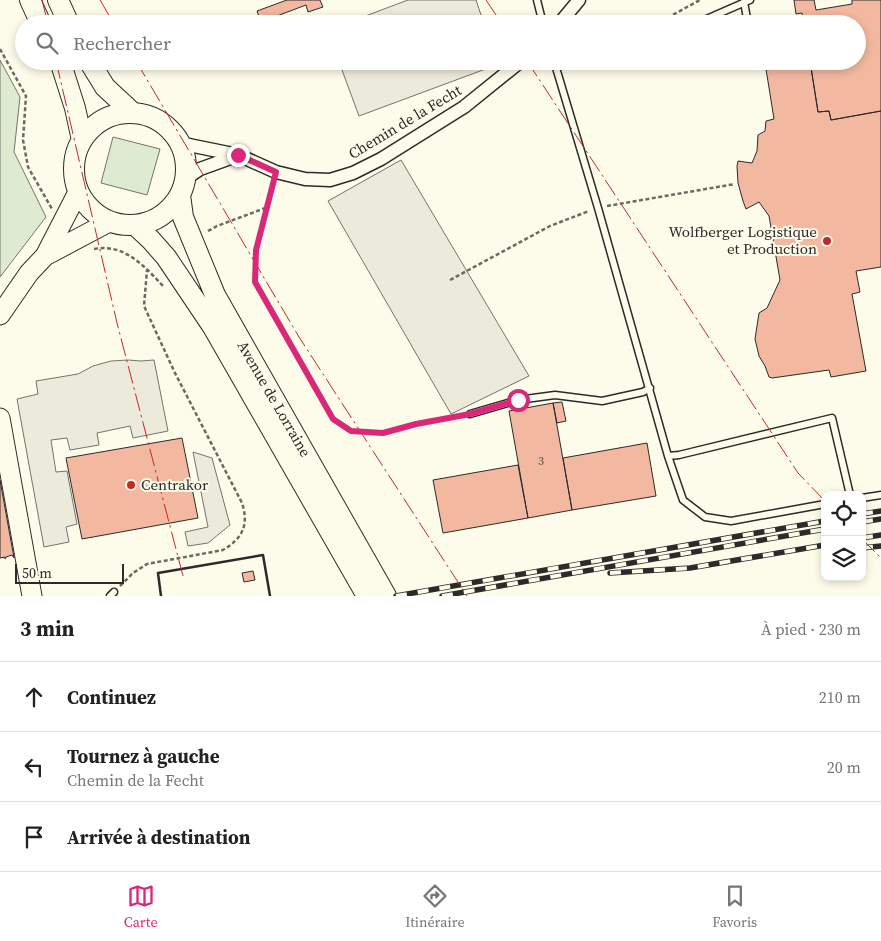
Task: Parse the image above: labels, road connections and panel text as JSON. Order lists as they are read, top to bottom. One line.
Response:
{"streets":{"main road":["Avenue de Lorraine"],"street":["Chemin de la Fecht"]},"crossings":[["Chemin de la Fecht","Avenue de Lorraine"]],"places":["Wolfberger Logistique et Production","Centrakor"],"house_numbers":["3"],"scale_bar":"50 m","page":{"search":"Rechercher","scale":"50 m","heading":["3 min","À pied · 230 m"],"list":[["Continuez","210 m"],["Tournez à gauche","Chemin de la Fecht","20 m"],"Arrivée à destination"],"nav":["Carte","Itinéraire","Favoris"]}}
